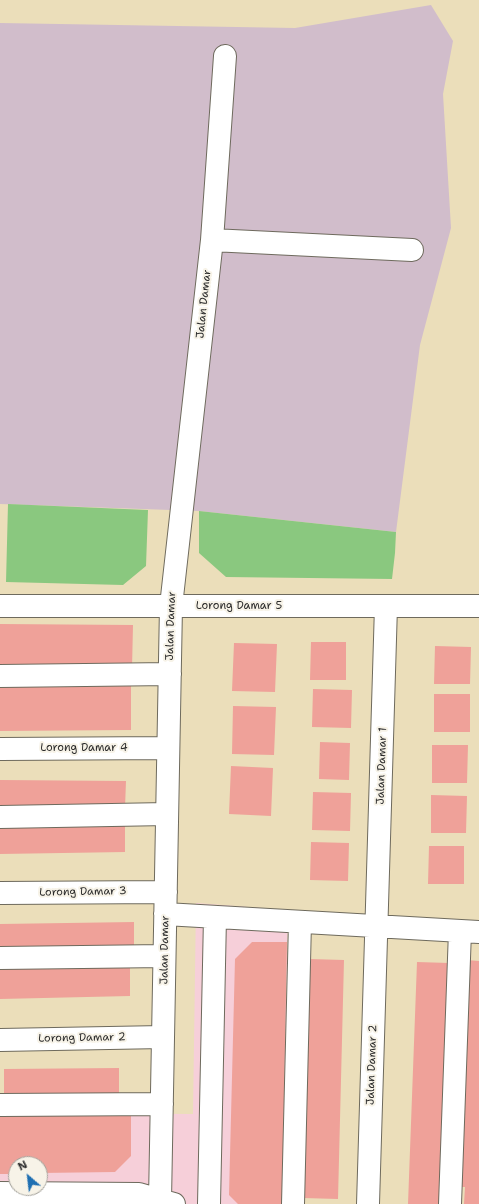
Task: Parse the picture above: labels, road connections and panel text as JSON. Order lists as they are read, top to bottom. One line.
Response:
{"streets":{"street":["Jalan Damar","Lorong Damar 5","Lorong Damar 4","Jalan Damar 1","Lorong Damar 3","Lorong Damar 2","Jalan Damar 2"]},"crossings":[["Jalan Damar","Lorong Damar 5"],["Jalan Damar","Lorong Damar 4"],["Jalan Damar","Lorong Damar 3"],["Jalan Damar","Lorong Damar 2"],["Lorong Damar 5","Jalan Damar 1"],["Jalan Damar 1","Jalan Damar 2"]],"north":"top left"}
